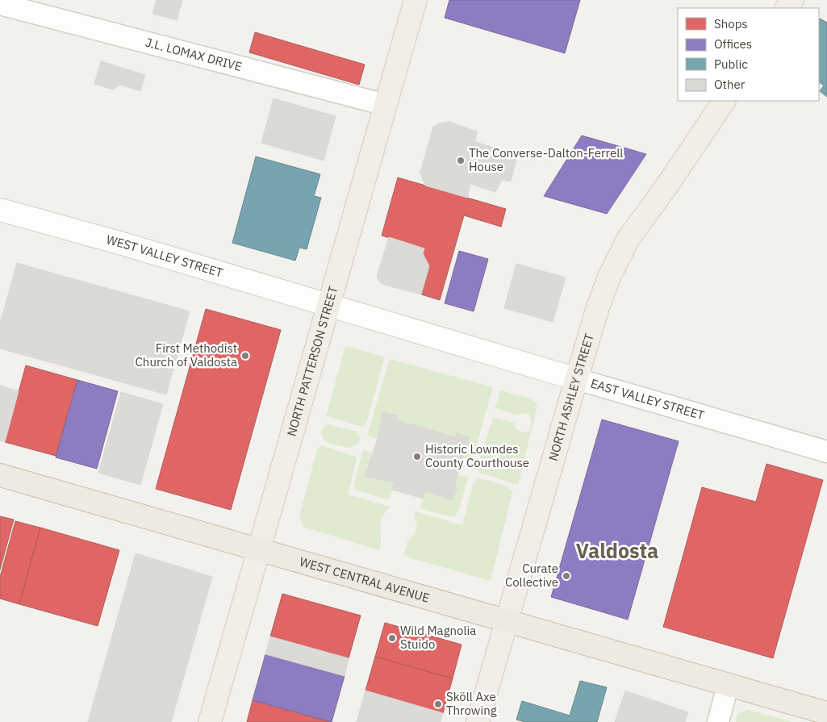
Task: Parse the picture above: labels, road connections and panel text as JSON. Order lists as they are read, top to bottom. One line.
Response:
{"streets":{"highway":["WEST CENTRAL AVENUE"],"main road":["NORTH PATTERSON STREET","NORTH ASHLEY STREET"],"street":["J.L. LOMAX DRIVE","WEST VALLEY STREET","EAST VALLEY STREET"]},"crossings":[["J.L. LOMAX DRIVE","NORTH PATTERSON STREET"],["WEST VALLEY STREET","NORTH PATTERSON STREET"],["WEST VALLEY STREET","EAST VALLEY STREET"],["NORTH PATTERSON STREET","EAST VALLEY STREET"],["NORTH PATTERSON STREET","WEST CENTRAL AVENUE"],["NORTH ASHLEY STREET","EAST VALLEY STREET"],["NORTH ASHLEY STREET","WEST CENTRAL AVENUE"]],"districts":["Valdosta"],"places":["The Converse-Dalton-Ferrell House","First Methodist Church of Valdosta","Historic Lowndes County Courthouse","Curate Collective","Wild Magnolia Stuido","Sköll Axe Throwing"],"legend":["Shops","Offices","Public","Other"]}
